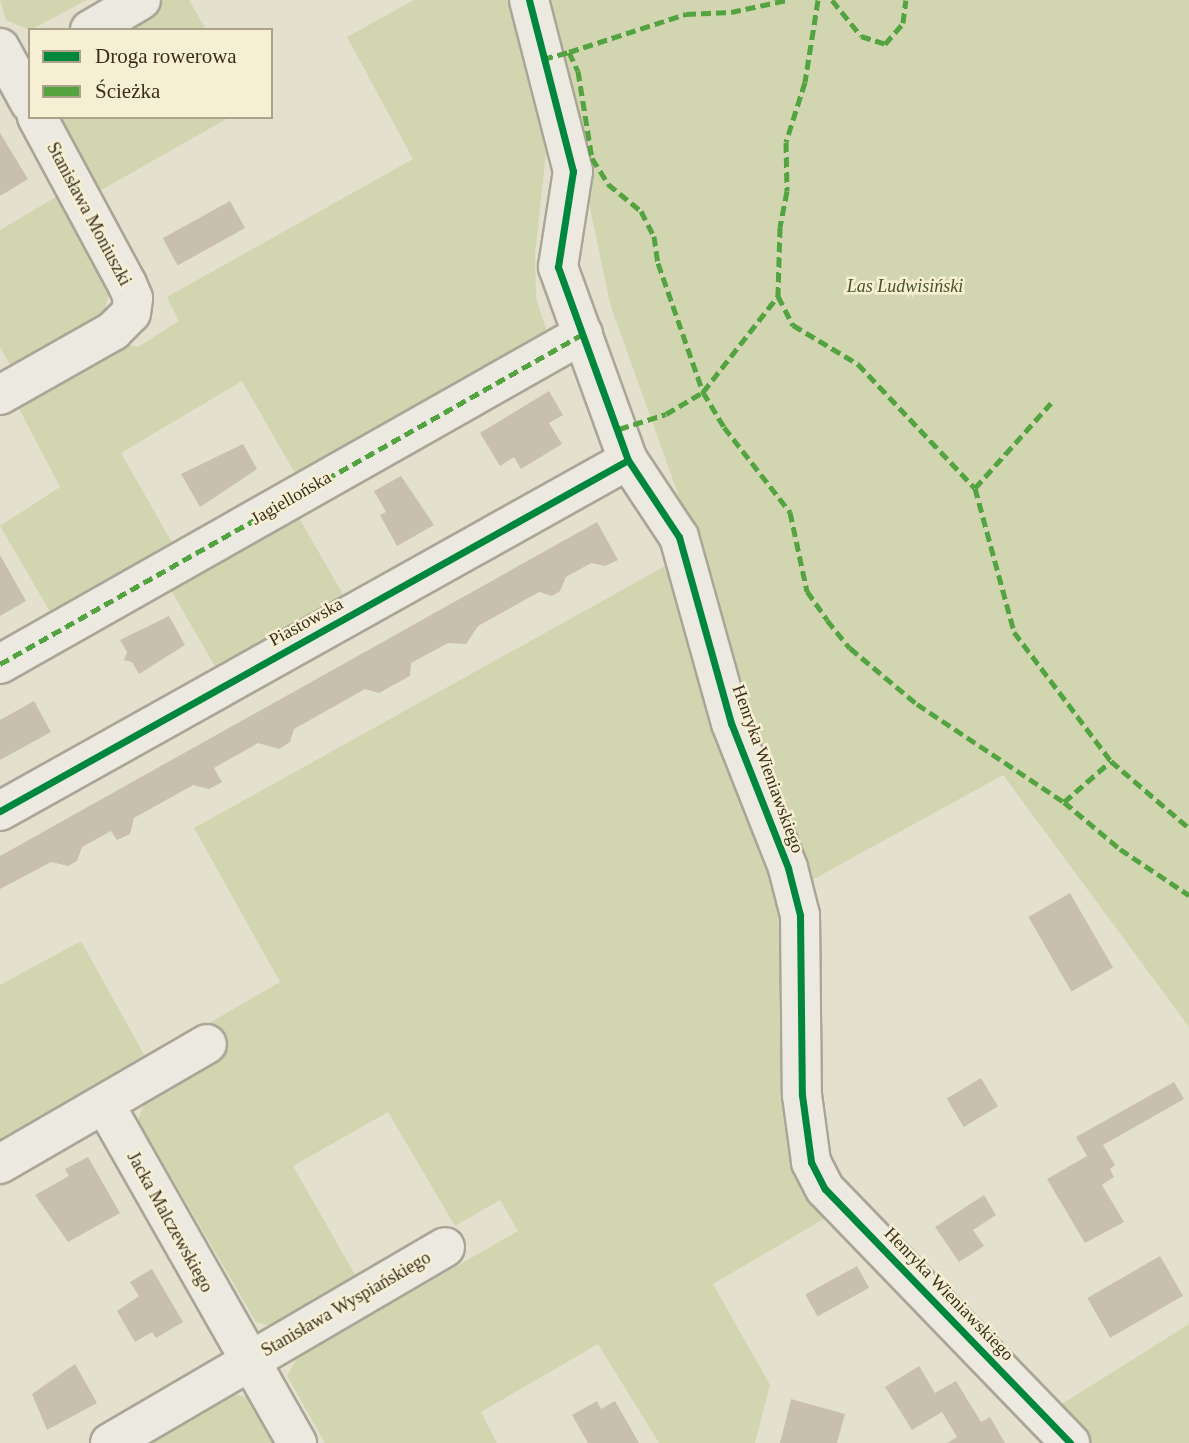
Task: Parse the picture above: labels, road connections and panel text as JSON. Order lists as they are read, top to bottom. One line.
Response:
{"streets":{"street":["Stanisława Moniuszki","Jagiellońska","Piastowska","Henryka Wieniawskiego","Jacka Malczewskiego","Stanisława Wyspiańskiego"]},"crossings":[["Jagiellońska","Henryka Wieniawskiego"],["Piastowska","Henryka Wieniawskiego"],["Jacka Malczewskiego","Stanisława Wyspiańskiego"]],"parks":["Las Ludwisiński"],"legend":["Droga rowerowa","Ścieżka"]}
